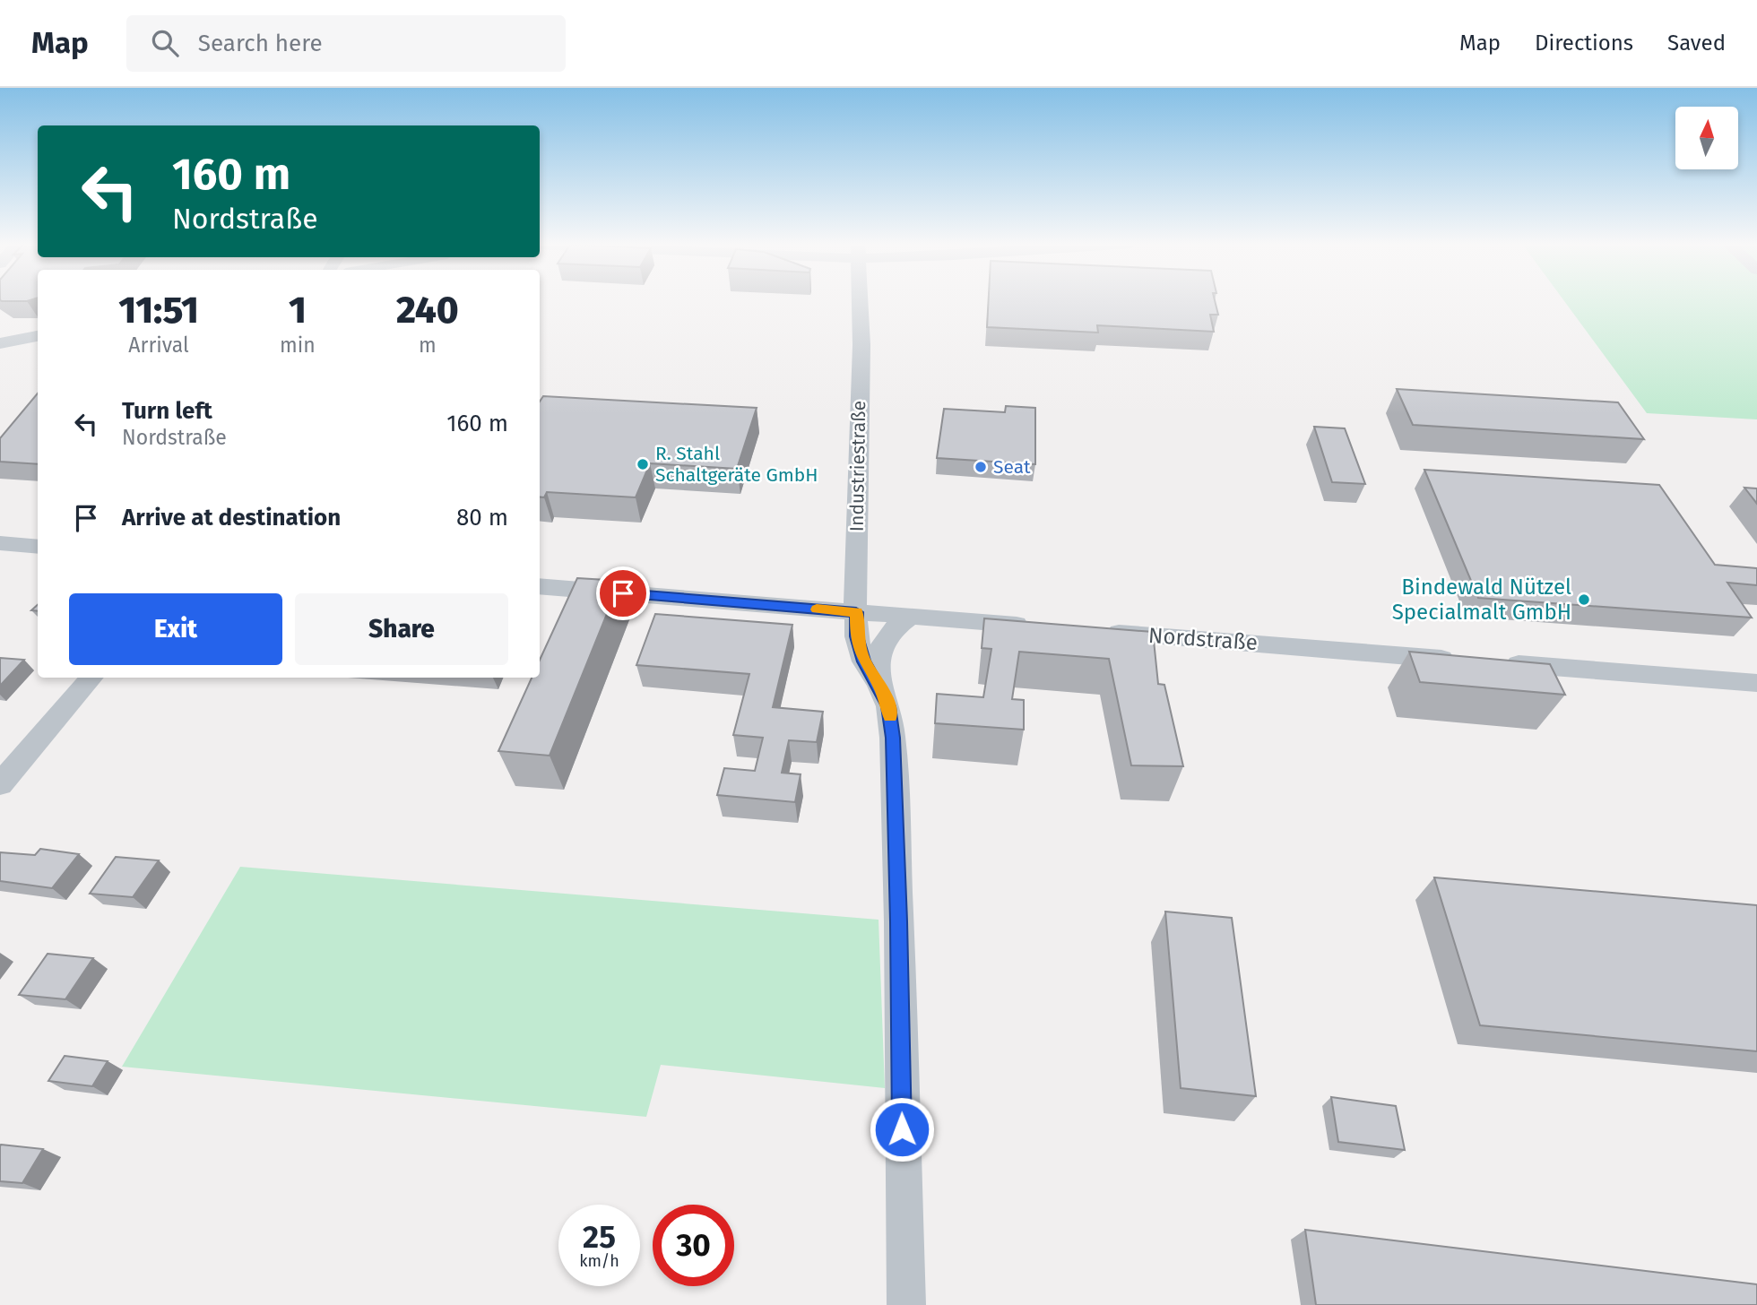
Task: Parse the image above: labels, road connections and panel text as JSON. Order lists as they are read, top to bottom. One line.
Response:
{"streets":{"street":["Industriestraße","Nordstraße"]},"places":["R. Stahl Schaltgeräte GmbH","Seat","Bindewald Nützel Specialmalt GmbH"],"north":"top","page":{"header":"Map","search":"Search here","nav":["Map","Directions","Saved"],"turn":["160 m","Nordstraße"],"eta":["11:51","Arrival","1","min","240","m"],"list":[{"name":"Turn left","note":"Nordstraße","value":"160 m"},{"name":"Arrive at destination","value":"80 m"}],"buttons":["Exit","Share"],"speed":"25 km/h","limit":"30"}}
